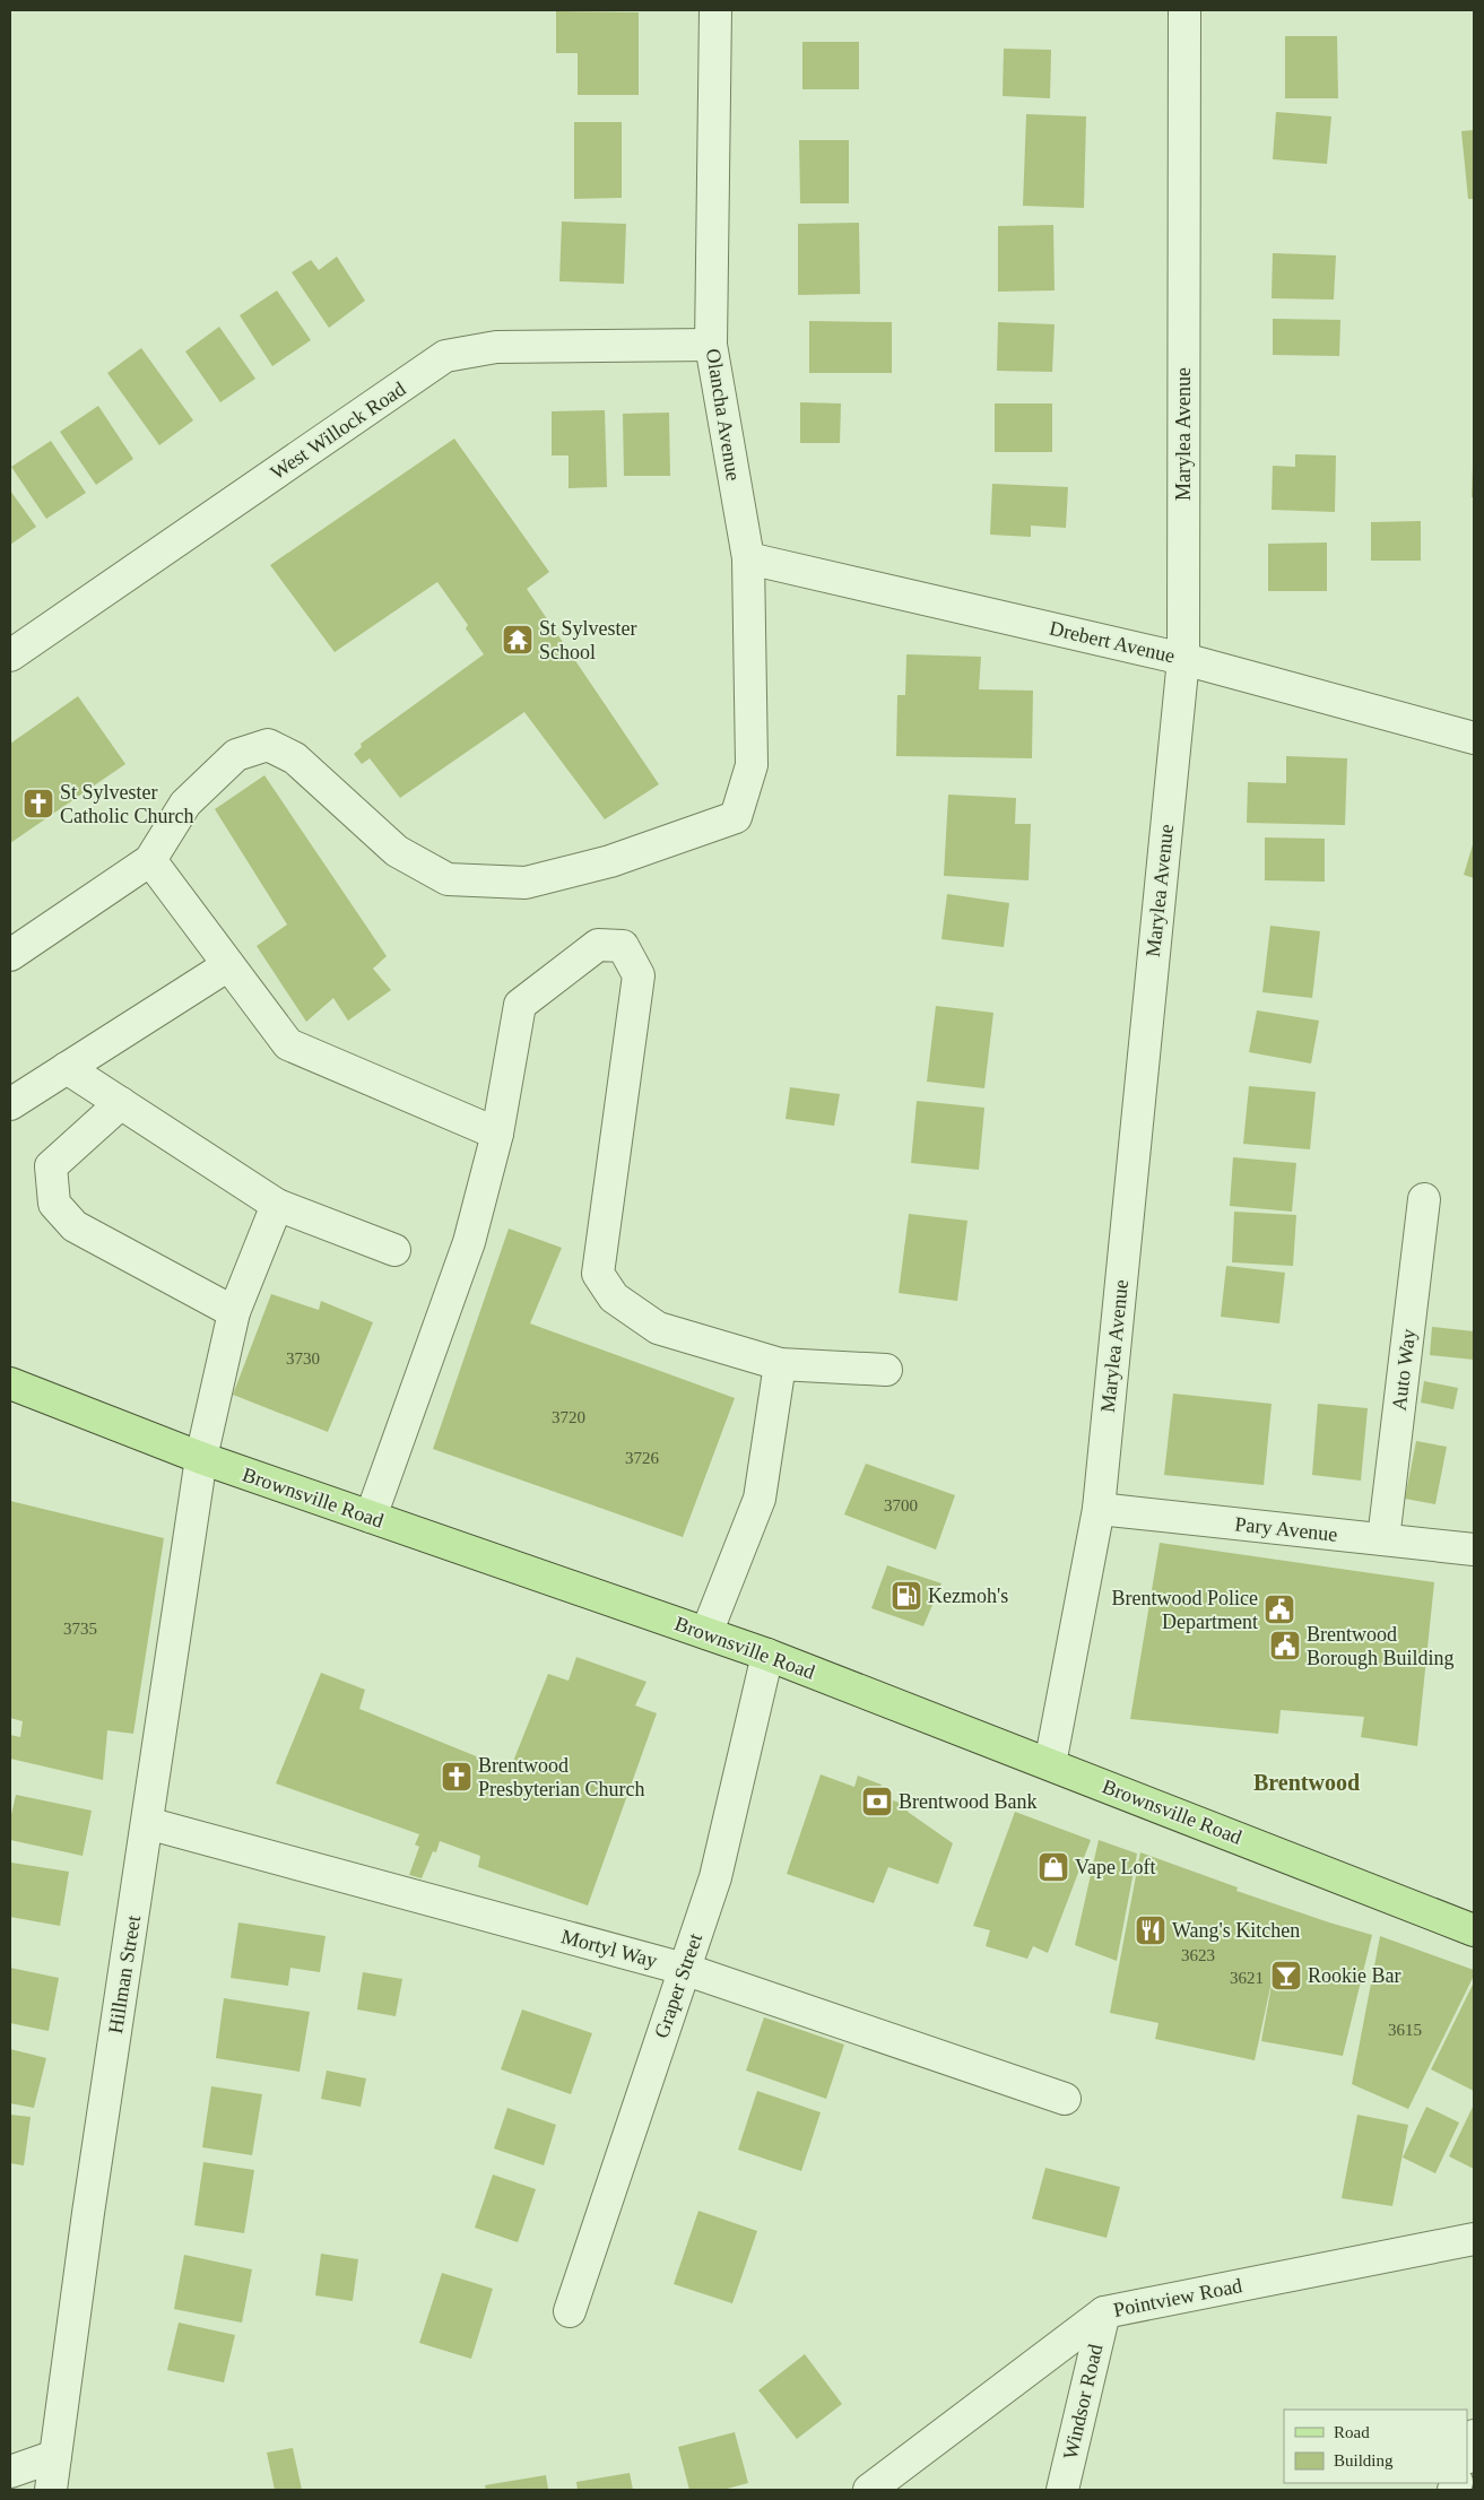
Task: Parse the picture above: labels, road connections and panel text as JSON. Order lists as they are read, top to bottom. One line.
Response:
{"streets":{"main road":["Brownsville Road"],"street":["Olancha Avenue","West Willock Road","Marylea Avenue","Drebert Avenue","Auto Way","Pary Avenue","Mortyl Way","Hillman Street","Graper Street","Pointview Road","Windsor Road"]},"crossings":[["Olancha Avenue","West Willock Road"],["Olancha Avenue","Drebert Avenue"],["Marylea Avenue","Drebert Avenue"],["Marylea Avenue","Brownsville Road"],["Marylea Avenue","Pary Avenue"],["Auto Way","Pary Avenue"],["Brownsville Road","Hillman Street"],["Brownsville Road","Graper Street"],["Mortyl Way","Hillman Street"],["Mortyl Way","Graper Street"],["Pointview Road","Windsor Road"]],"districts":["Brentwood"],"places":{"temple":["St Sylvester School"],"church":["St Sylvester Catholic Church","Brentwood Presbyterian Church"],"fuel station":["Kezmoh's"],"public building":["Brentwood Police Department","Brentwood Borough Building"],"bank":["Brentwood Bank"],"shop":["Vape Loft"],"restaurant":["Wang's Kitchen"],"bar":["Rookie Bar"]},"house_numbers":["3730","3720","3726","3700","3735","3623","3621","3615"],"legend":["Road","Building"]}
